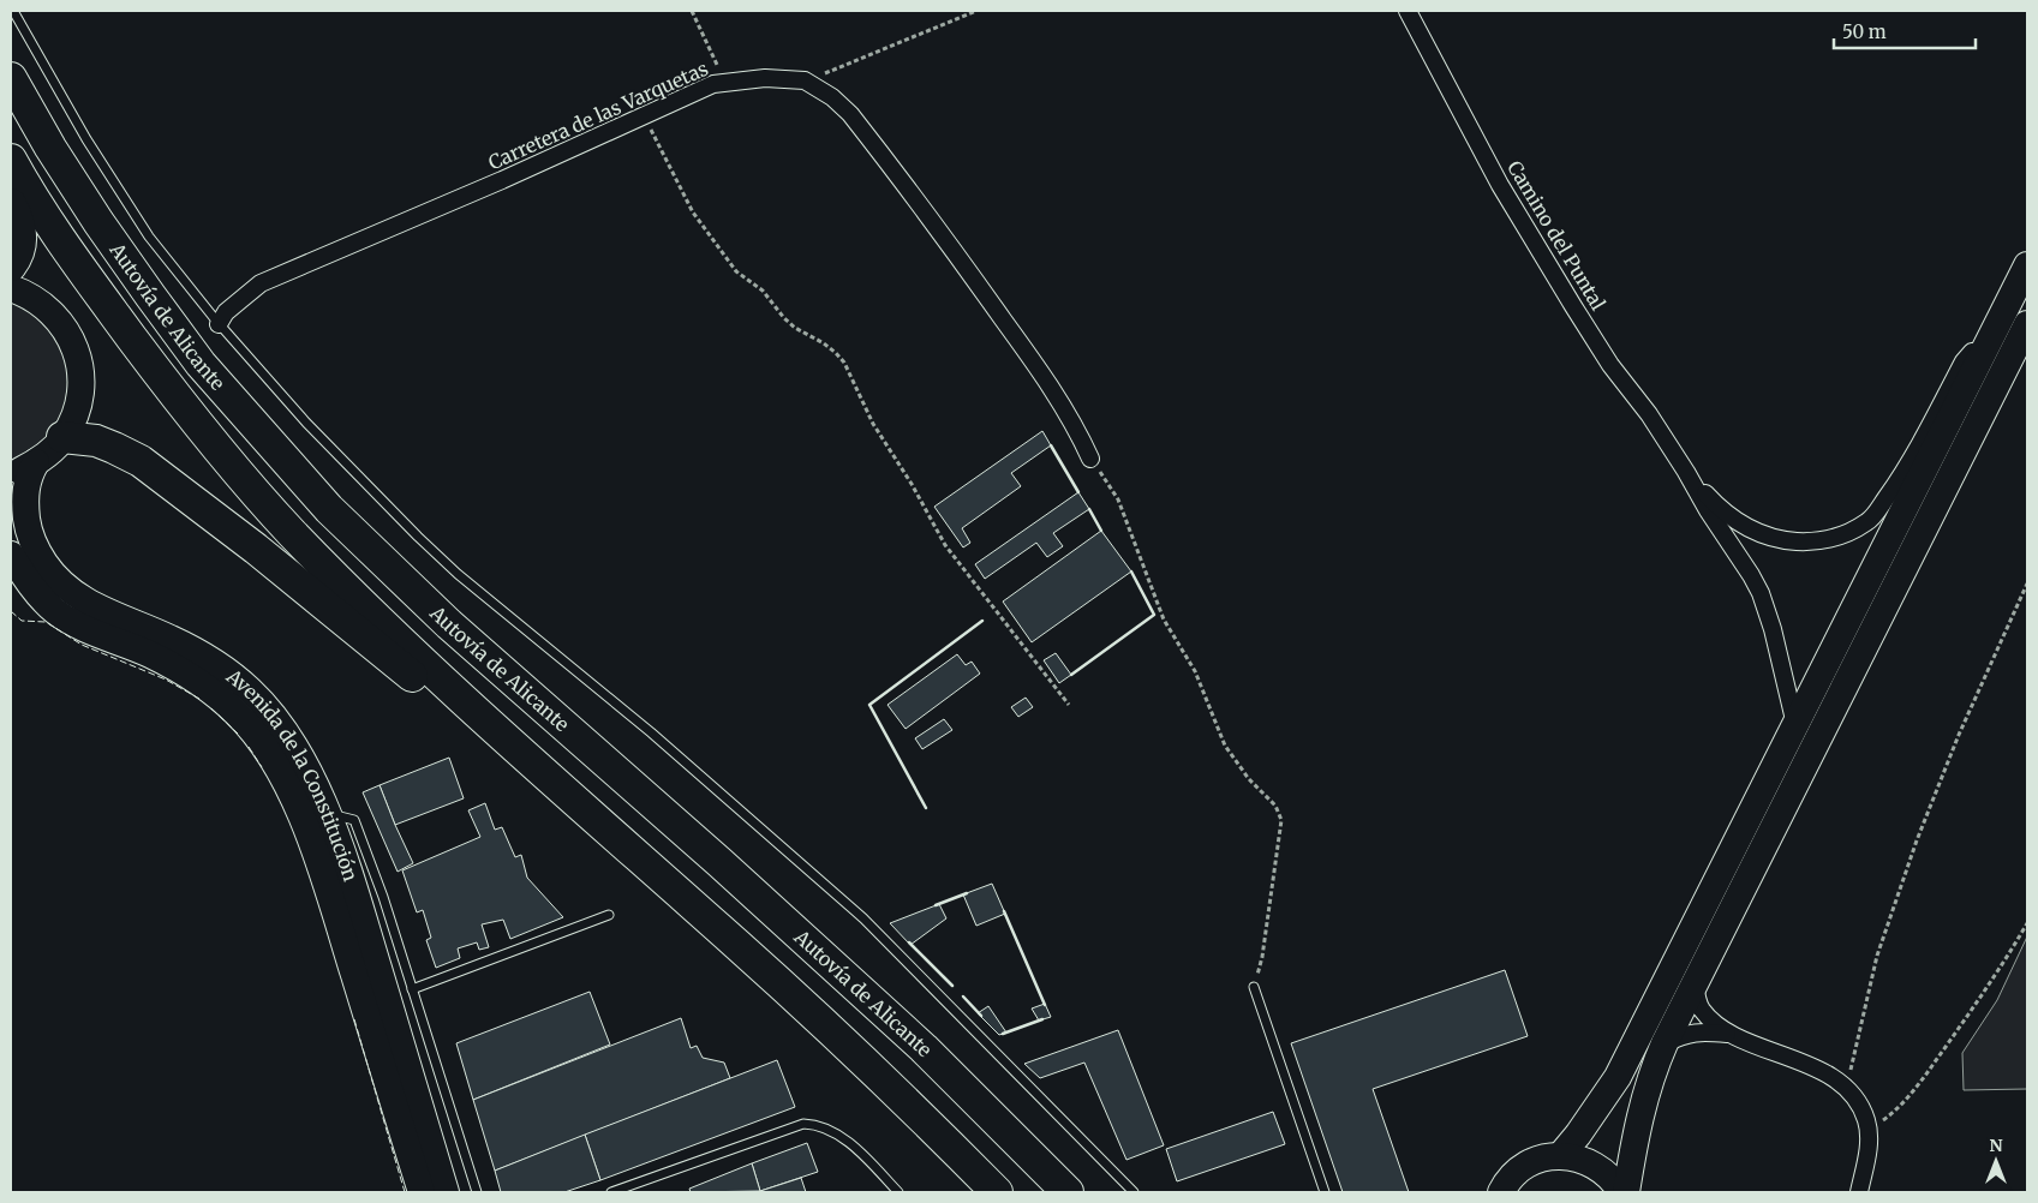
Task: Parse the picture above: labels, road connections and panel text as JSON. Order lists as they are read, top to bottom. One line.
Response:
{"streets":{"highway":["Autovía de Alicante"],"main road":["Avenida de la Constitución"],"street":["Carretera de las Varquetas","Camino del Puntal"]},"scale_bar":"50 m","north":"top"}
